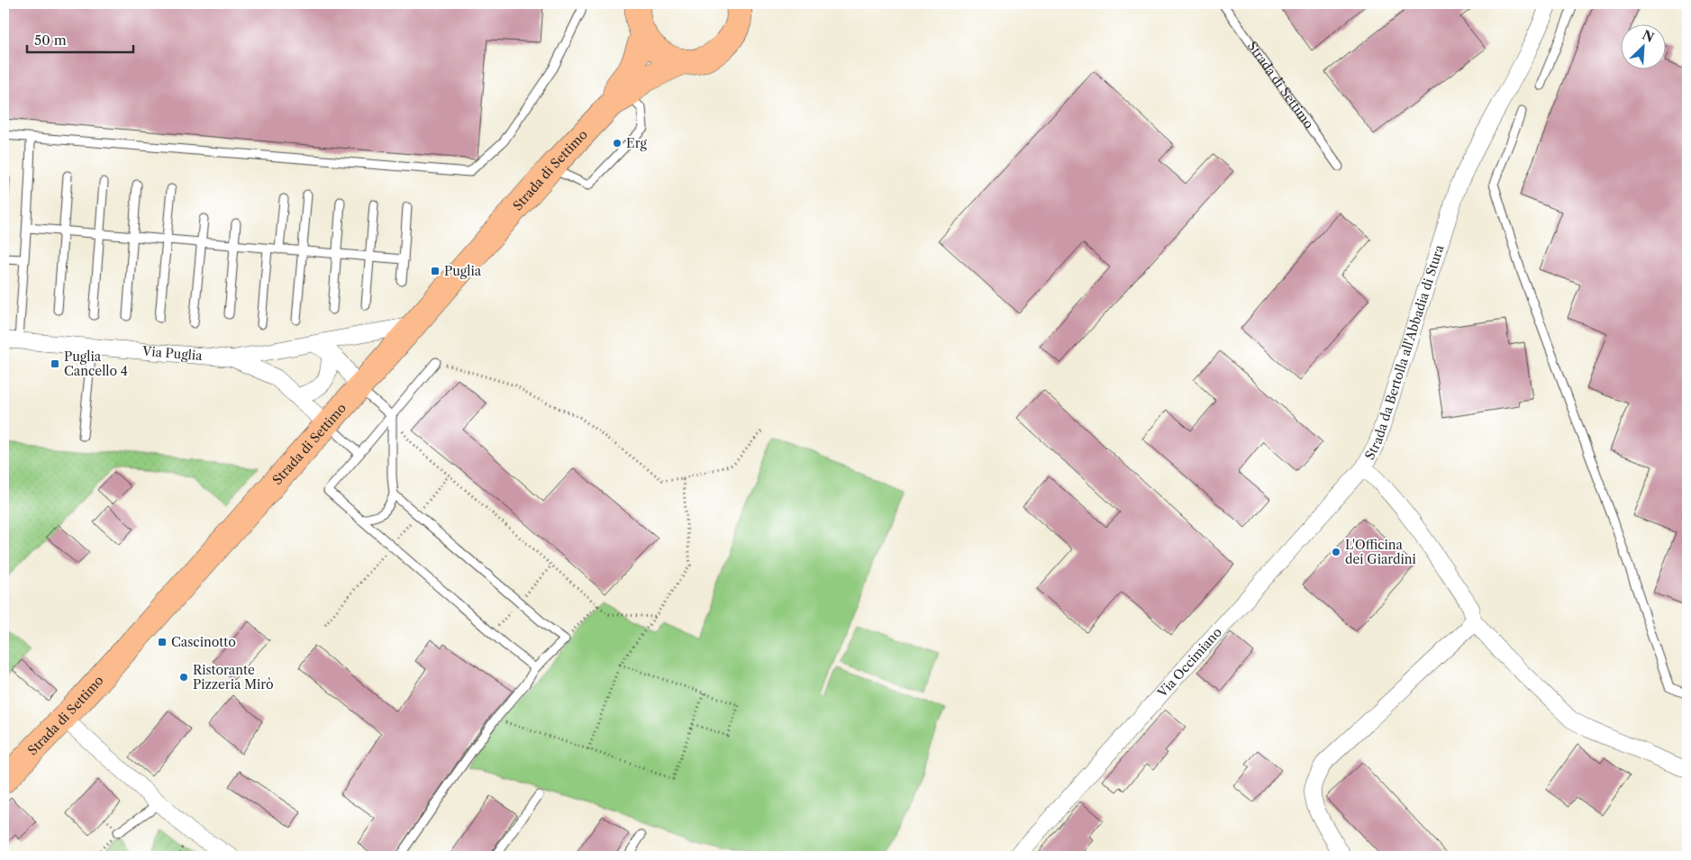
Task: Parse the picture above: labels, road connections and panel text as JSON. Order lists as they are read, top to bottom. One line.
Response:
{"streets":{"main road":["Strada di Settimo"],"street":["Strada da Bertolla all'Abbadia di Stura","Via Puglia","Via Occimiano"]},"crossings":[["Strada di Settimo","Via Puglia"],["Strada da Bertolla all'Abbadia di Stura","Via Occimiano"]],"places":{"other":["Erg","L'Officina dei Giardini","Ristorante Pizzeria Mirò"],"transit":["Puglia","Puglia Cancello 4","Cascinotto"]},"scale_bar":"50 m","north":"top right"}
